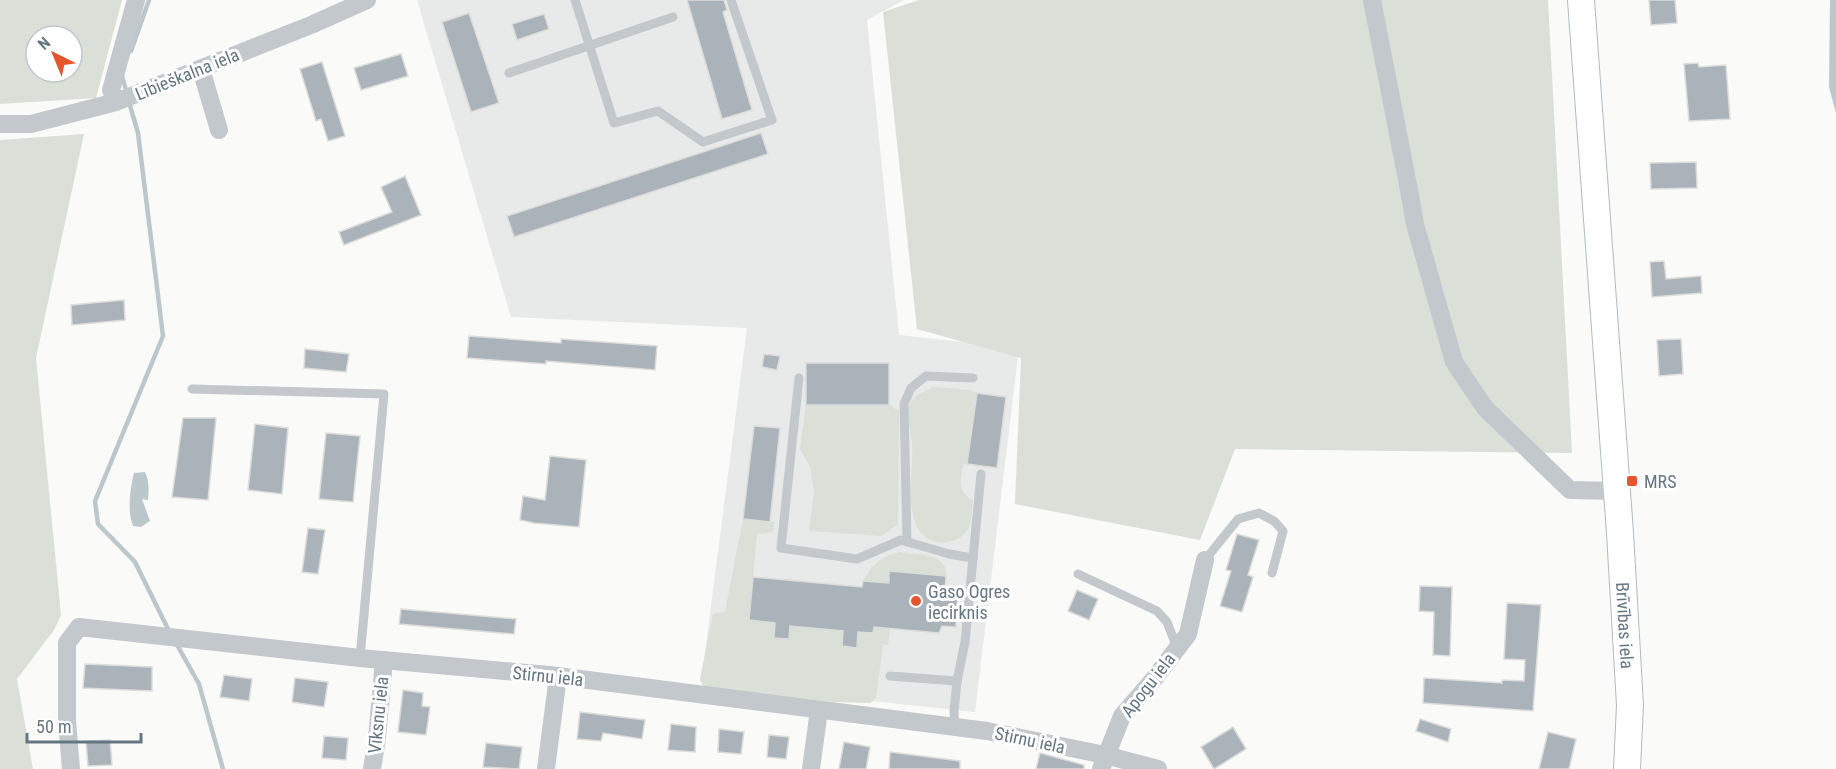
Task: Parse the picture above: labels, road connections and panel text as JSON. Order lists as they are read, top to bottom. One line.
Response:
{"streets":{"main road":["Brīvības iela"],"street":["Lībieškalna iela","Stirnu iela","Apogu iela","Vīksnu iela"]},"crossings":[["Stirnu iela","Apogu iela"],["Stirnu iela","Vīksnu iela"]],"places":{"transit":["MRS"],"other":["Gaso Ogres iecirknis"]},"scale_bar":"50 m","north":"top left"}
